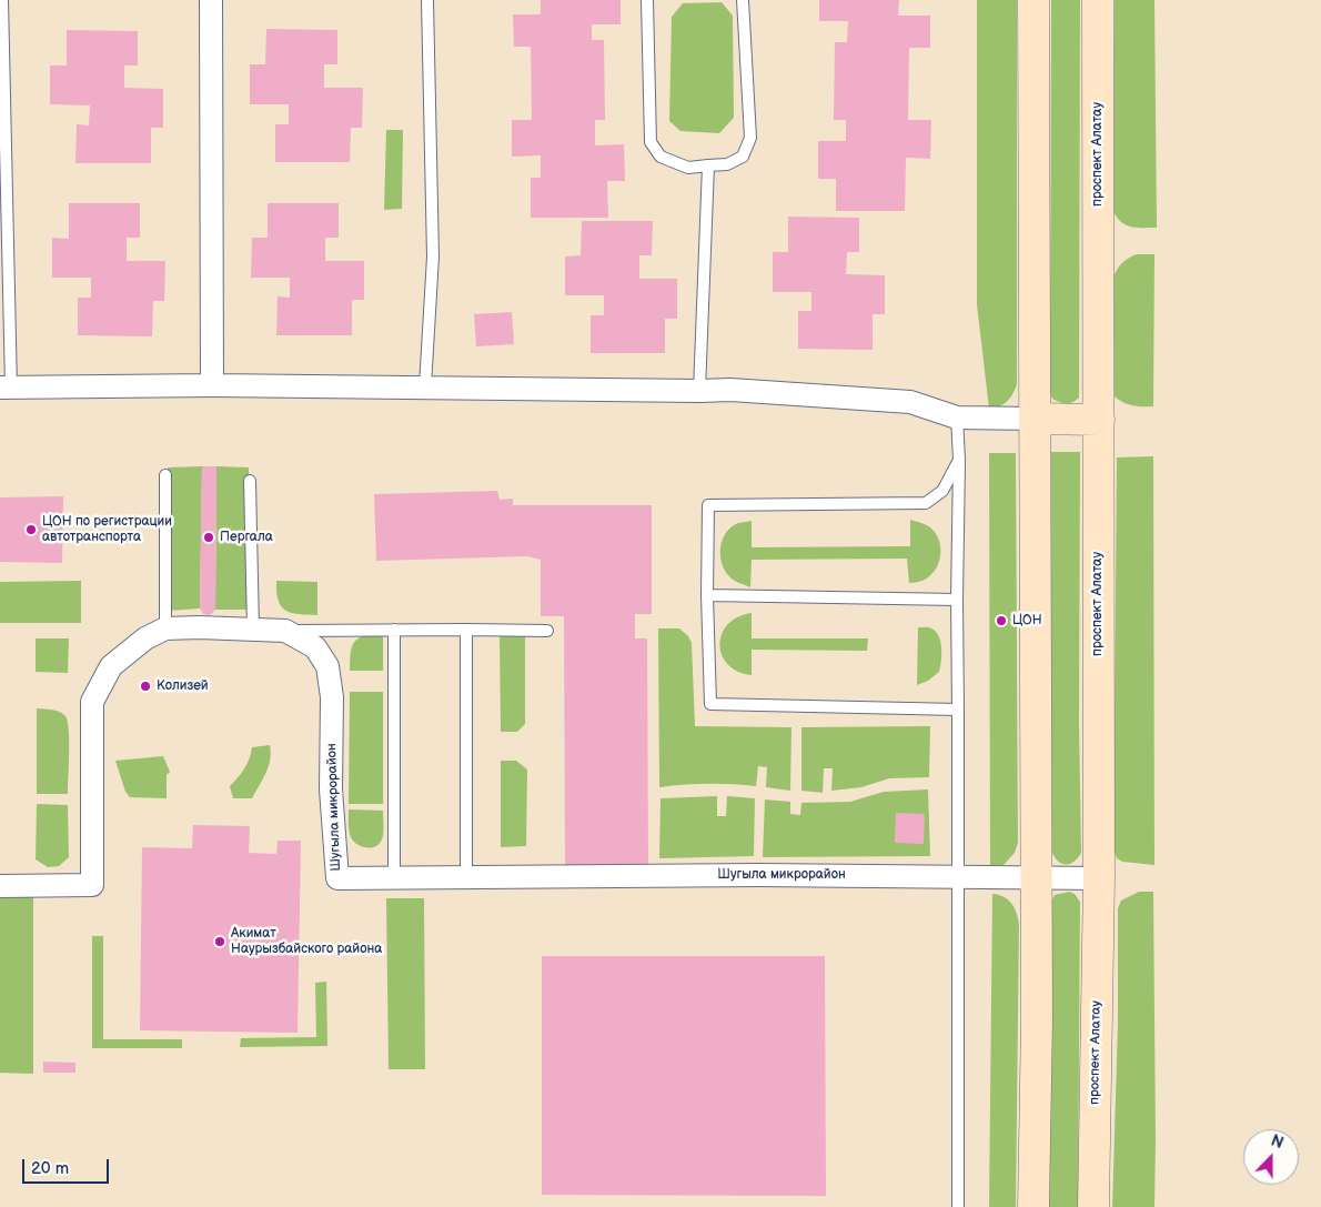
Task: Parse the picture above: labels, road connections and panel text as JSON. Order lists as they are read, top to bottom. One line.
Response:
{"streets":{"main road":["проспект Алатау"],"street":["Шугыла микрорайон"]},"crossings":[["проспект Алатау","Шугыла микрорайон"]],"places":["ЦОН по регистрации автотранспорта","Пергала","ЦОН","Колизей","Акимат Наурызбайского района"],"scale_bar":"20 m","north":"top"}
